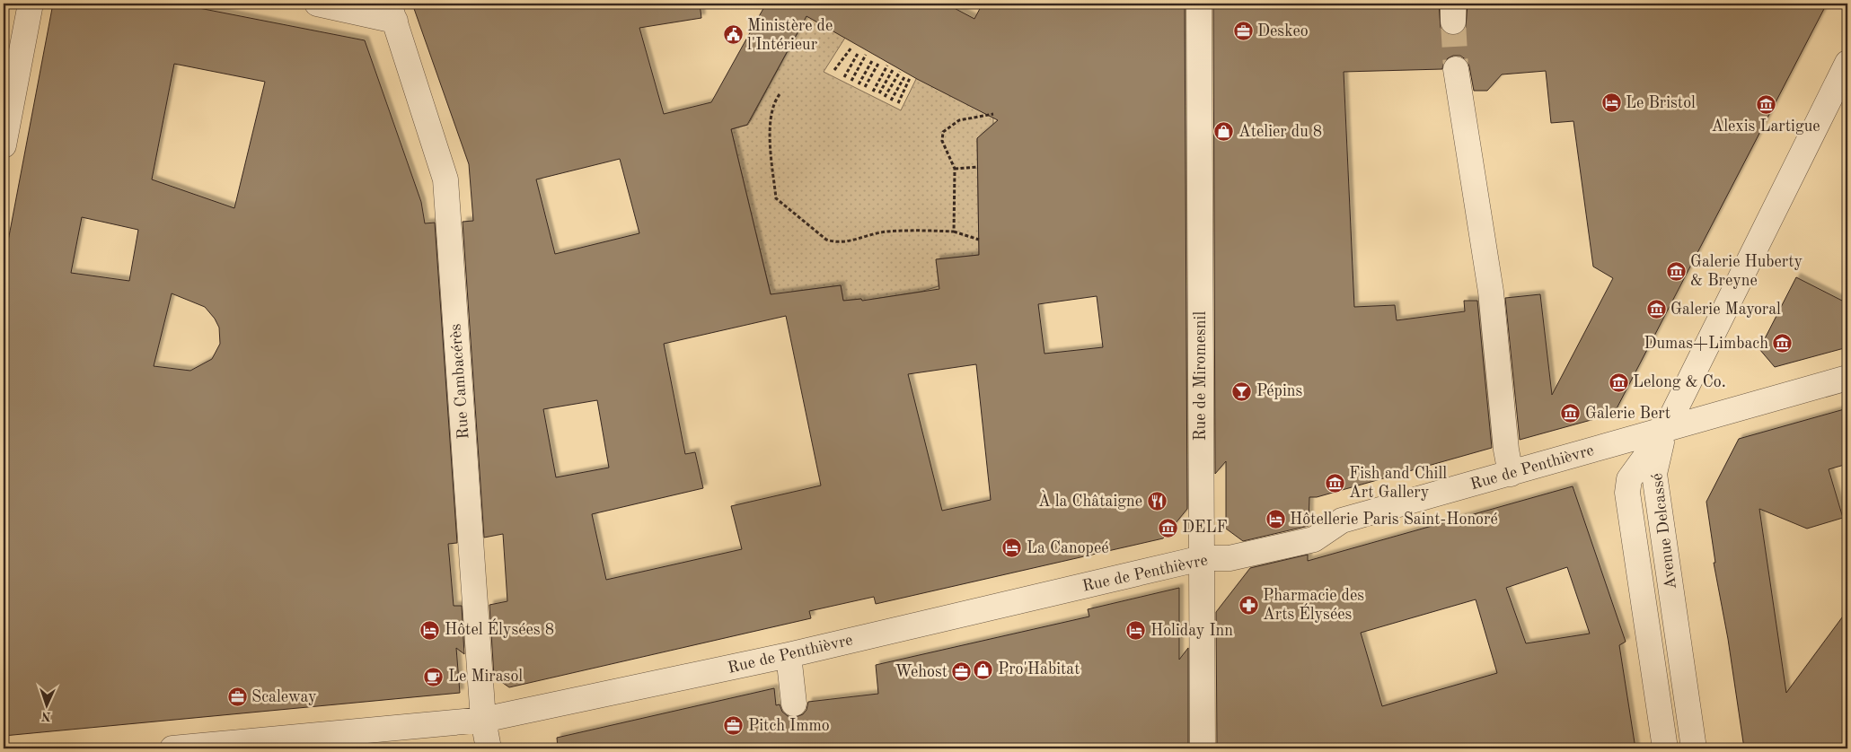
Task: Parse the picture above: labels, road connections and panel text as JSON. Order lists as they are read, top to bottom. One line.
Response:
{"streets":{"street":["Rue de Miromesnil","Rue Cambacérès","Rue de Penthièvre","Avenue Delcassé"]},"crossings":[["Rue de Miromesnil","Rue de Penthièvre"],["Rue Cambacérès","Rue de Penthièvre"],["Rue de Penthièvre","Avenue Delcassé"]],"places":{"office":["Deskeo","Wehost","Scaleway","Pitch Immo"],"public building":["Ministère de l'Intérieur"],"hotel":["Le Bristol","Hôtellerie Paris Saint-Honoré","La Canopeé","Hôtel Élysées 8","Holiday Inn"],"museum":["Alexis Lartigue","Galerie Huberty & Breyne","Galerie Mayoral","Dumas+Limbach","Lelong & Co.","Galerie Bert","Fish and Chill Art Gallery","DELF"],"shop":["Atelier du 8","Pro'Habitat"],"bar":["Pépins"],"restaurant":["À la Châtaigne"],"pharmacy":["Pharmacie des Arts Élysées"],"cafe":["Le Mirasol"]},"north":"bottom"}
